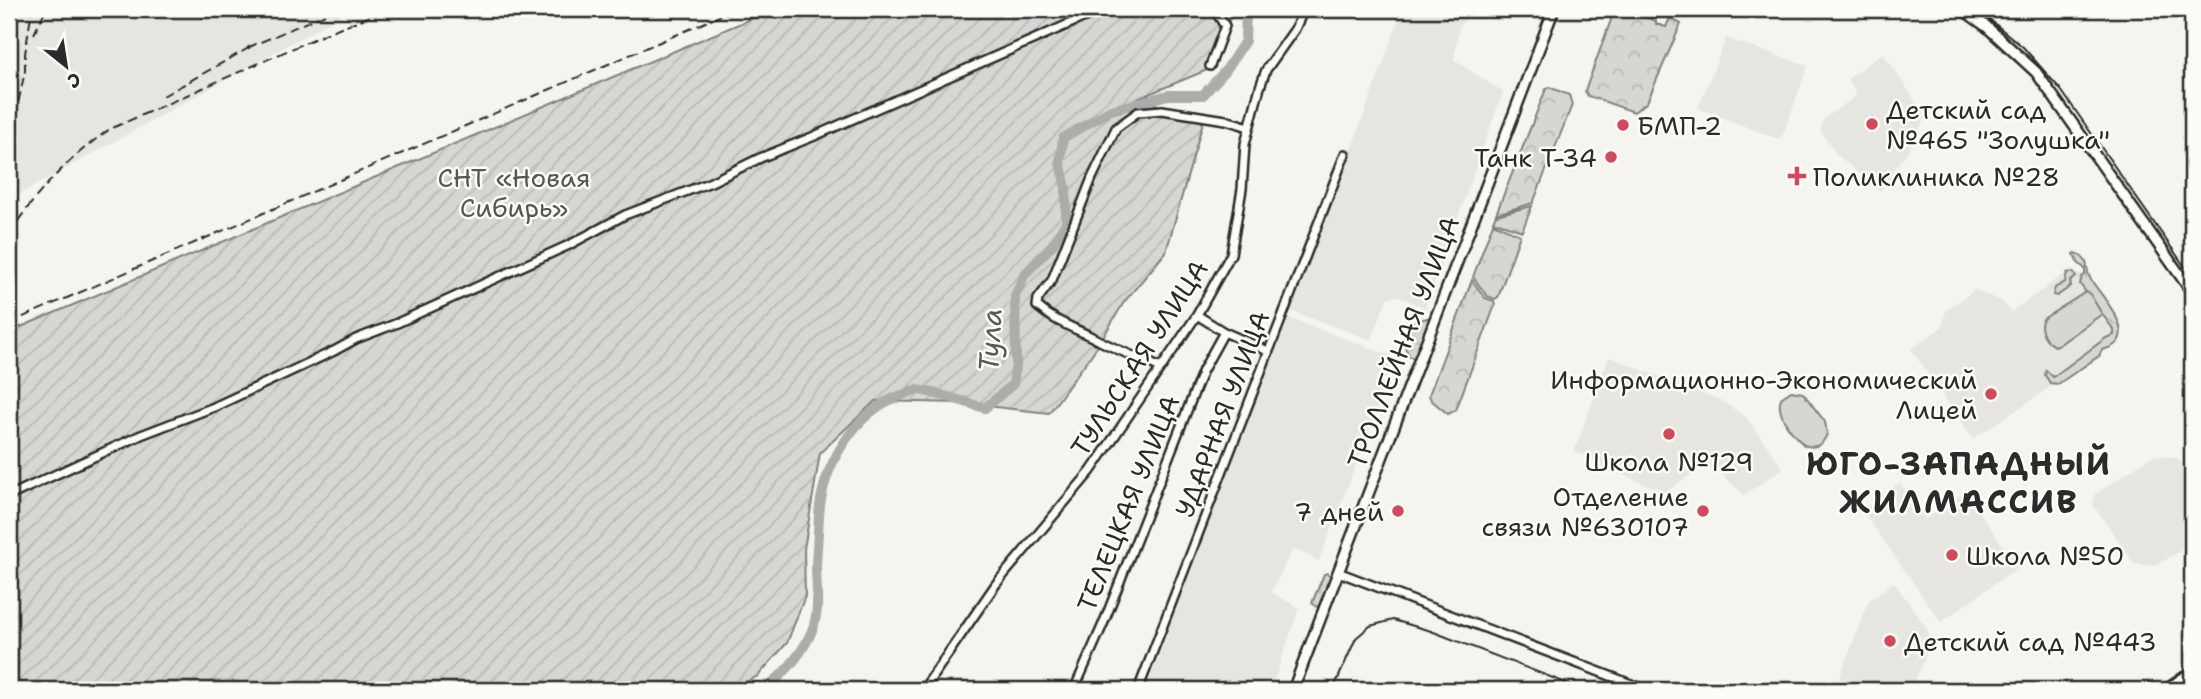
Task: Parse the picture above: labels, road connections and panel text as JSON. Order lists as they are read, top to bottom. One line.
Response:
{"streets":{"main road":["ТРОЛЛЕЙНАЯ УЛИЦА"],"street":["ТУЛЬСКАЯ УЛИЦА","УДАРНАЯ УЛИЦА","ТЕЛЕЦКАЯ УЛИЦА"]},"districts":["ЮГО-ЗАПАДНЫЙ ЖИЛМАССИВ"],"water":["Тула"],"parks":["СНТ «Новая Сибирь»"],"places":{"other":["Детский сад №465 \"Золушка\"","БМП-2","Танк Т-34","Информационно-Экономический Лицей","Школа №129","7 дней","Отделение связи №630107","Школа №50","Детский сад №443"],"health":["Поликлиника №28"]},"north":"bottom right"}
